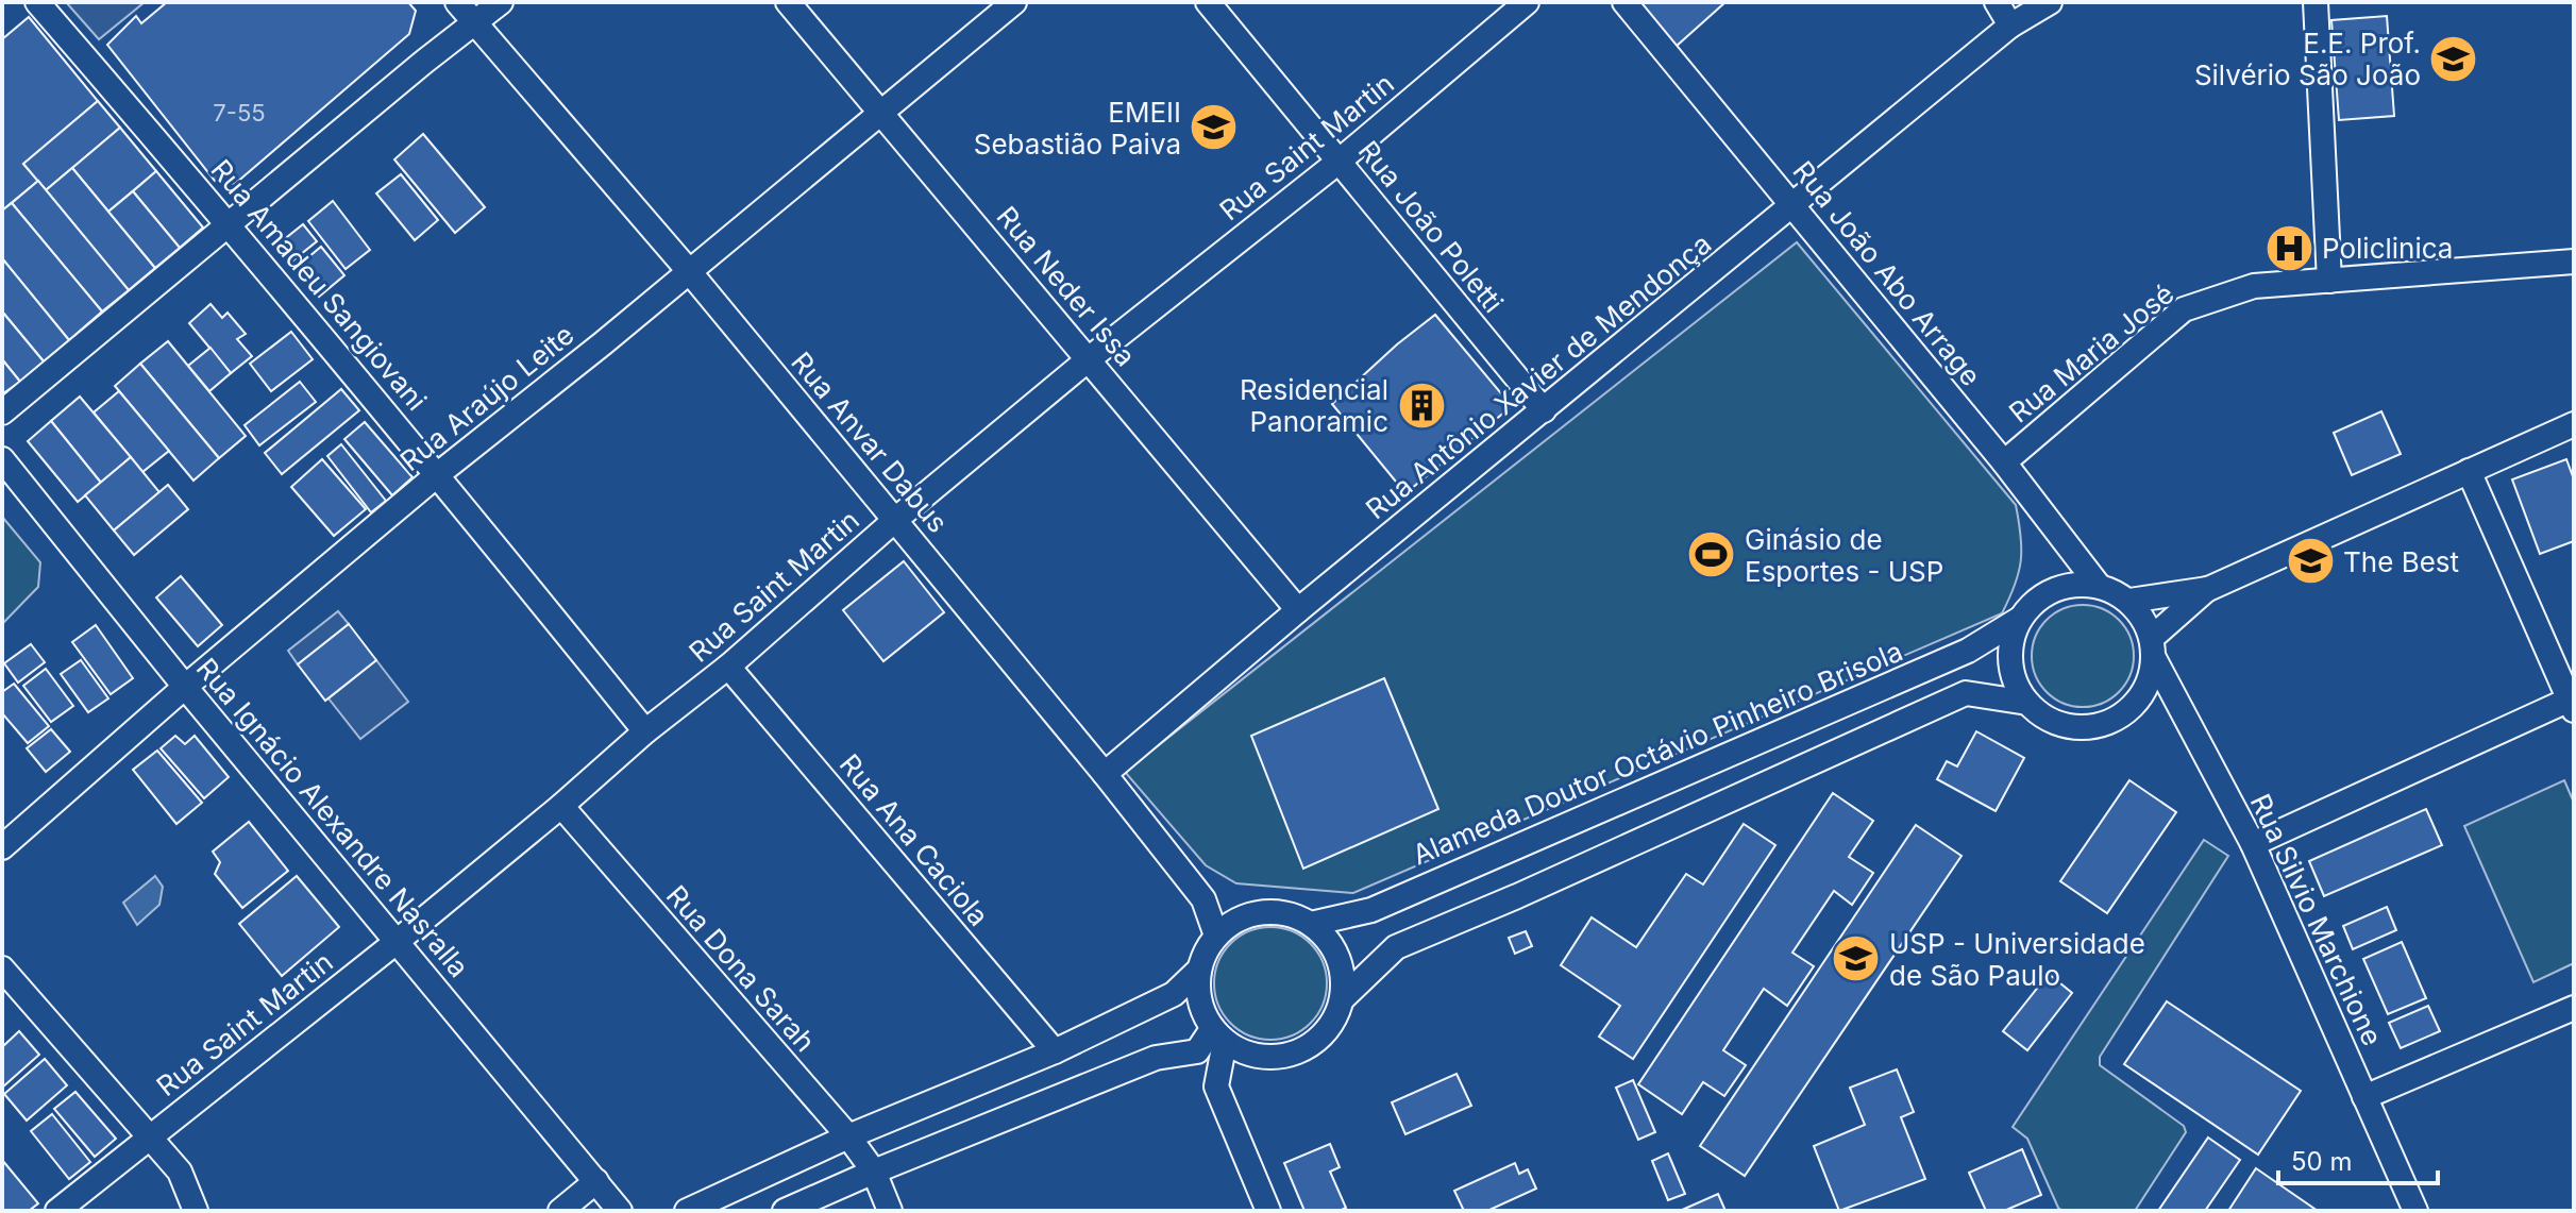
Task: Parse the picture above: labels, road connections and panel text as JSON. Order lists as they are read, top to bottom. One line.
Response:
{"streets":{"street":["Rua Saint Martin","Rua João Poletti","Rua João Abo Arrage","Rua Amadeu Sangiovani","Rua Neder Issa","Rua Maria José","Rua Antônio Xavier de Mendonça","Rua Araújo Leite","Rua Anvar Dabus","Alameda Doutor Octávio Pinheiro Brisola","Rua Ignácio Alexandre Nasralla","Rua Ana Caciola","Rua Silvio Marchione","Rua Dona Sarah"]},"crossings":[["Rua Saint Martin","Rua João Poletti"],["Rua Saint Martin","Rua Amadeu Sangiovani"],["Rua Saint Martin","Rua Neder Issa"],["Rua Saint Martin","Rua Anvar Dabus"],["Rua Saint Martin","Rua Ignácio Alexandre Nasralla"],["Rua Saint Martin","Rua Ana Caciola"],["Rua Saint Martin","Rua Dona Sarah"],["Rua João Poletti","Rua Antônio Xavier de Mendonça"],["Rua João Abo Arrage","Rua Maria José"],["Rua João Abo Arrage","Rua Antônio Xavier de Mendonça"],["Rua João Abo Arrage","Alameda Doutor Octávio Pinheiro Brisola"],["Rua João Abo Arrage","Rua Silvio Marchione"],["Rua Amadeu Sangiovani","Rua Araújo Leite"],["Rua Neder Issa","Rua Antônio Xavier de Mendonça"],["Rua Neder Issa","Rua Araújo Leite"],["Rua Antônio Xavier de Mendonça","Rua Anvar Dabus"],["Rua Araújo Leite","Rua Anvar Dabus"],["Rua Araújo Leite","Rua Ignácio Alexandre Nasralla"],["Rua Anvar Dabus","Alameda Doutor Octávio Pinheiro Brisola"],["Alameda Doutor Octávio Pinheiro Brisola","Rua Silvio Marchione"]],"places":{"school or university":["E.E. Prof. Silvério São João","EMEII Sebastião Paiva","The Best","USP - Universidade de São Paulo"],"hospital":["Policlinica"],"building":["Residencial Panoramic"],"sports":["Ginásio de Esportes - USP"]},"house_numbers":["7-55"],"scale_bar":"50 m"}
